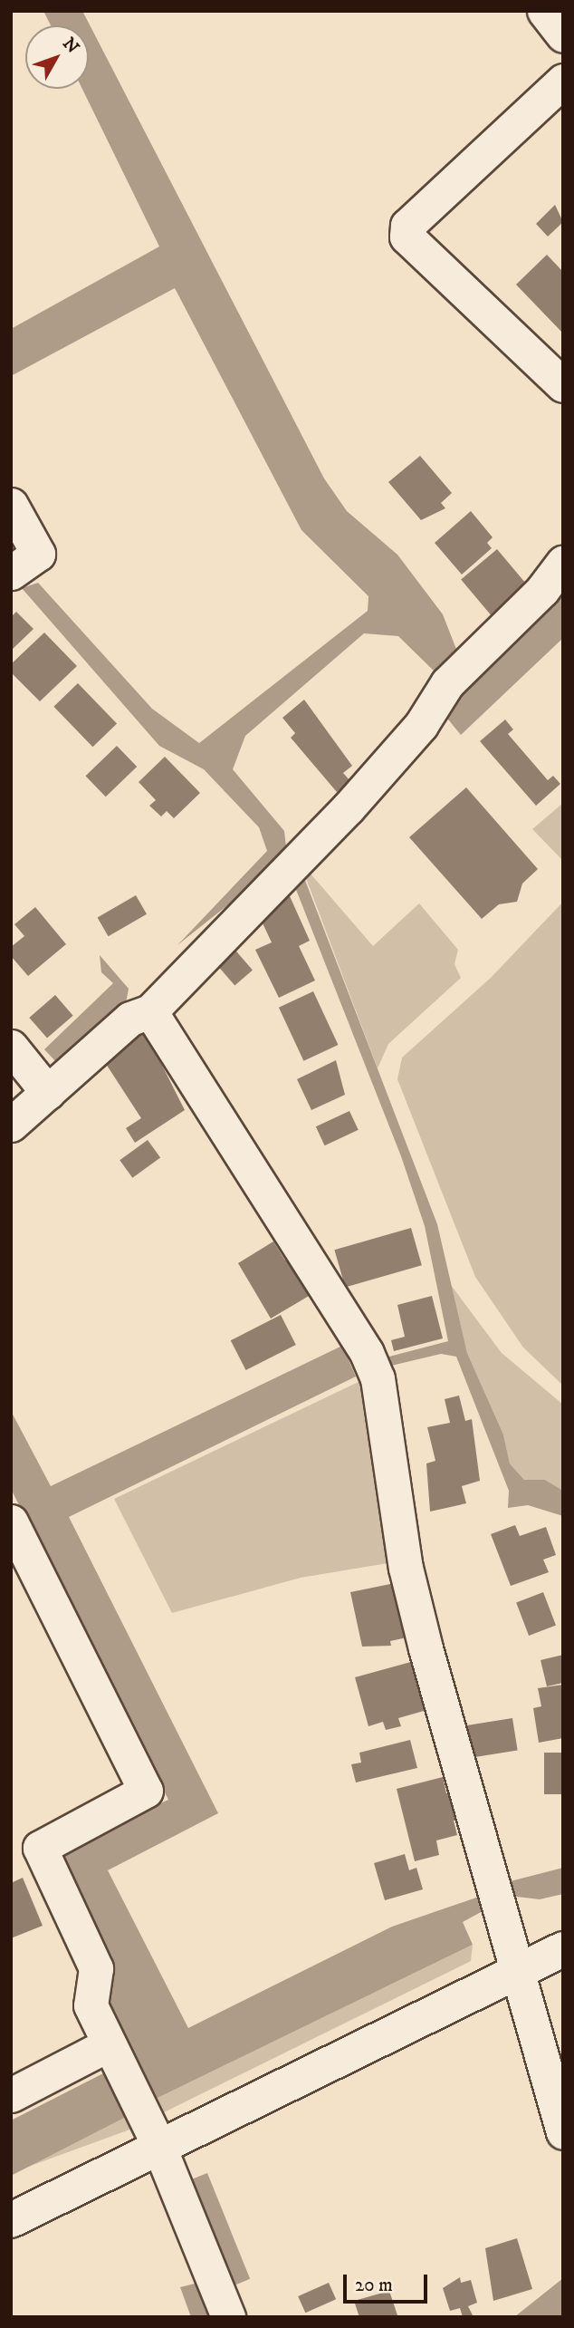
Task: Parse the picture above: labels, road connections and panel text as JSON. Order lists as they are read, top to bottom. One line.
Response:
{"scale_bar":"20 m","north":"top right"}
